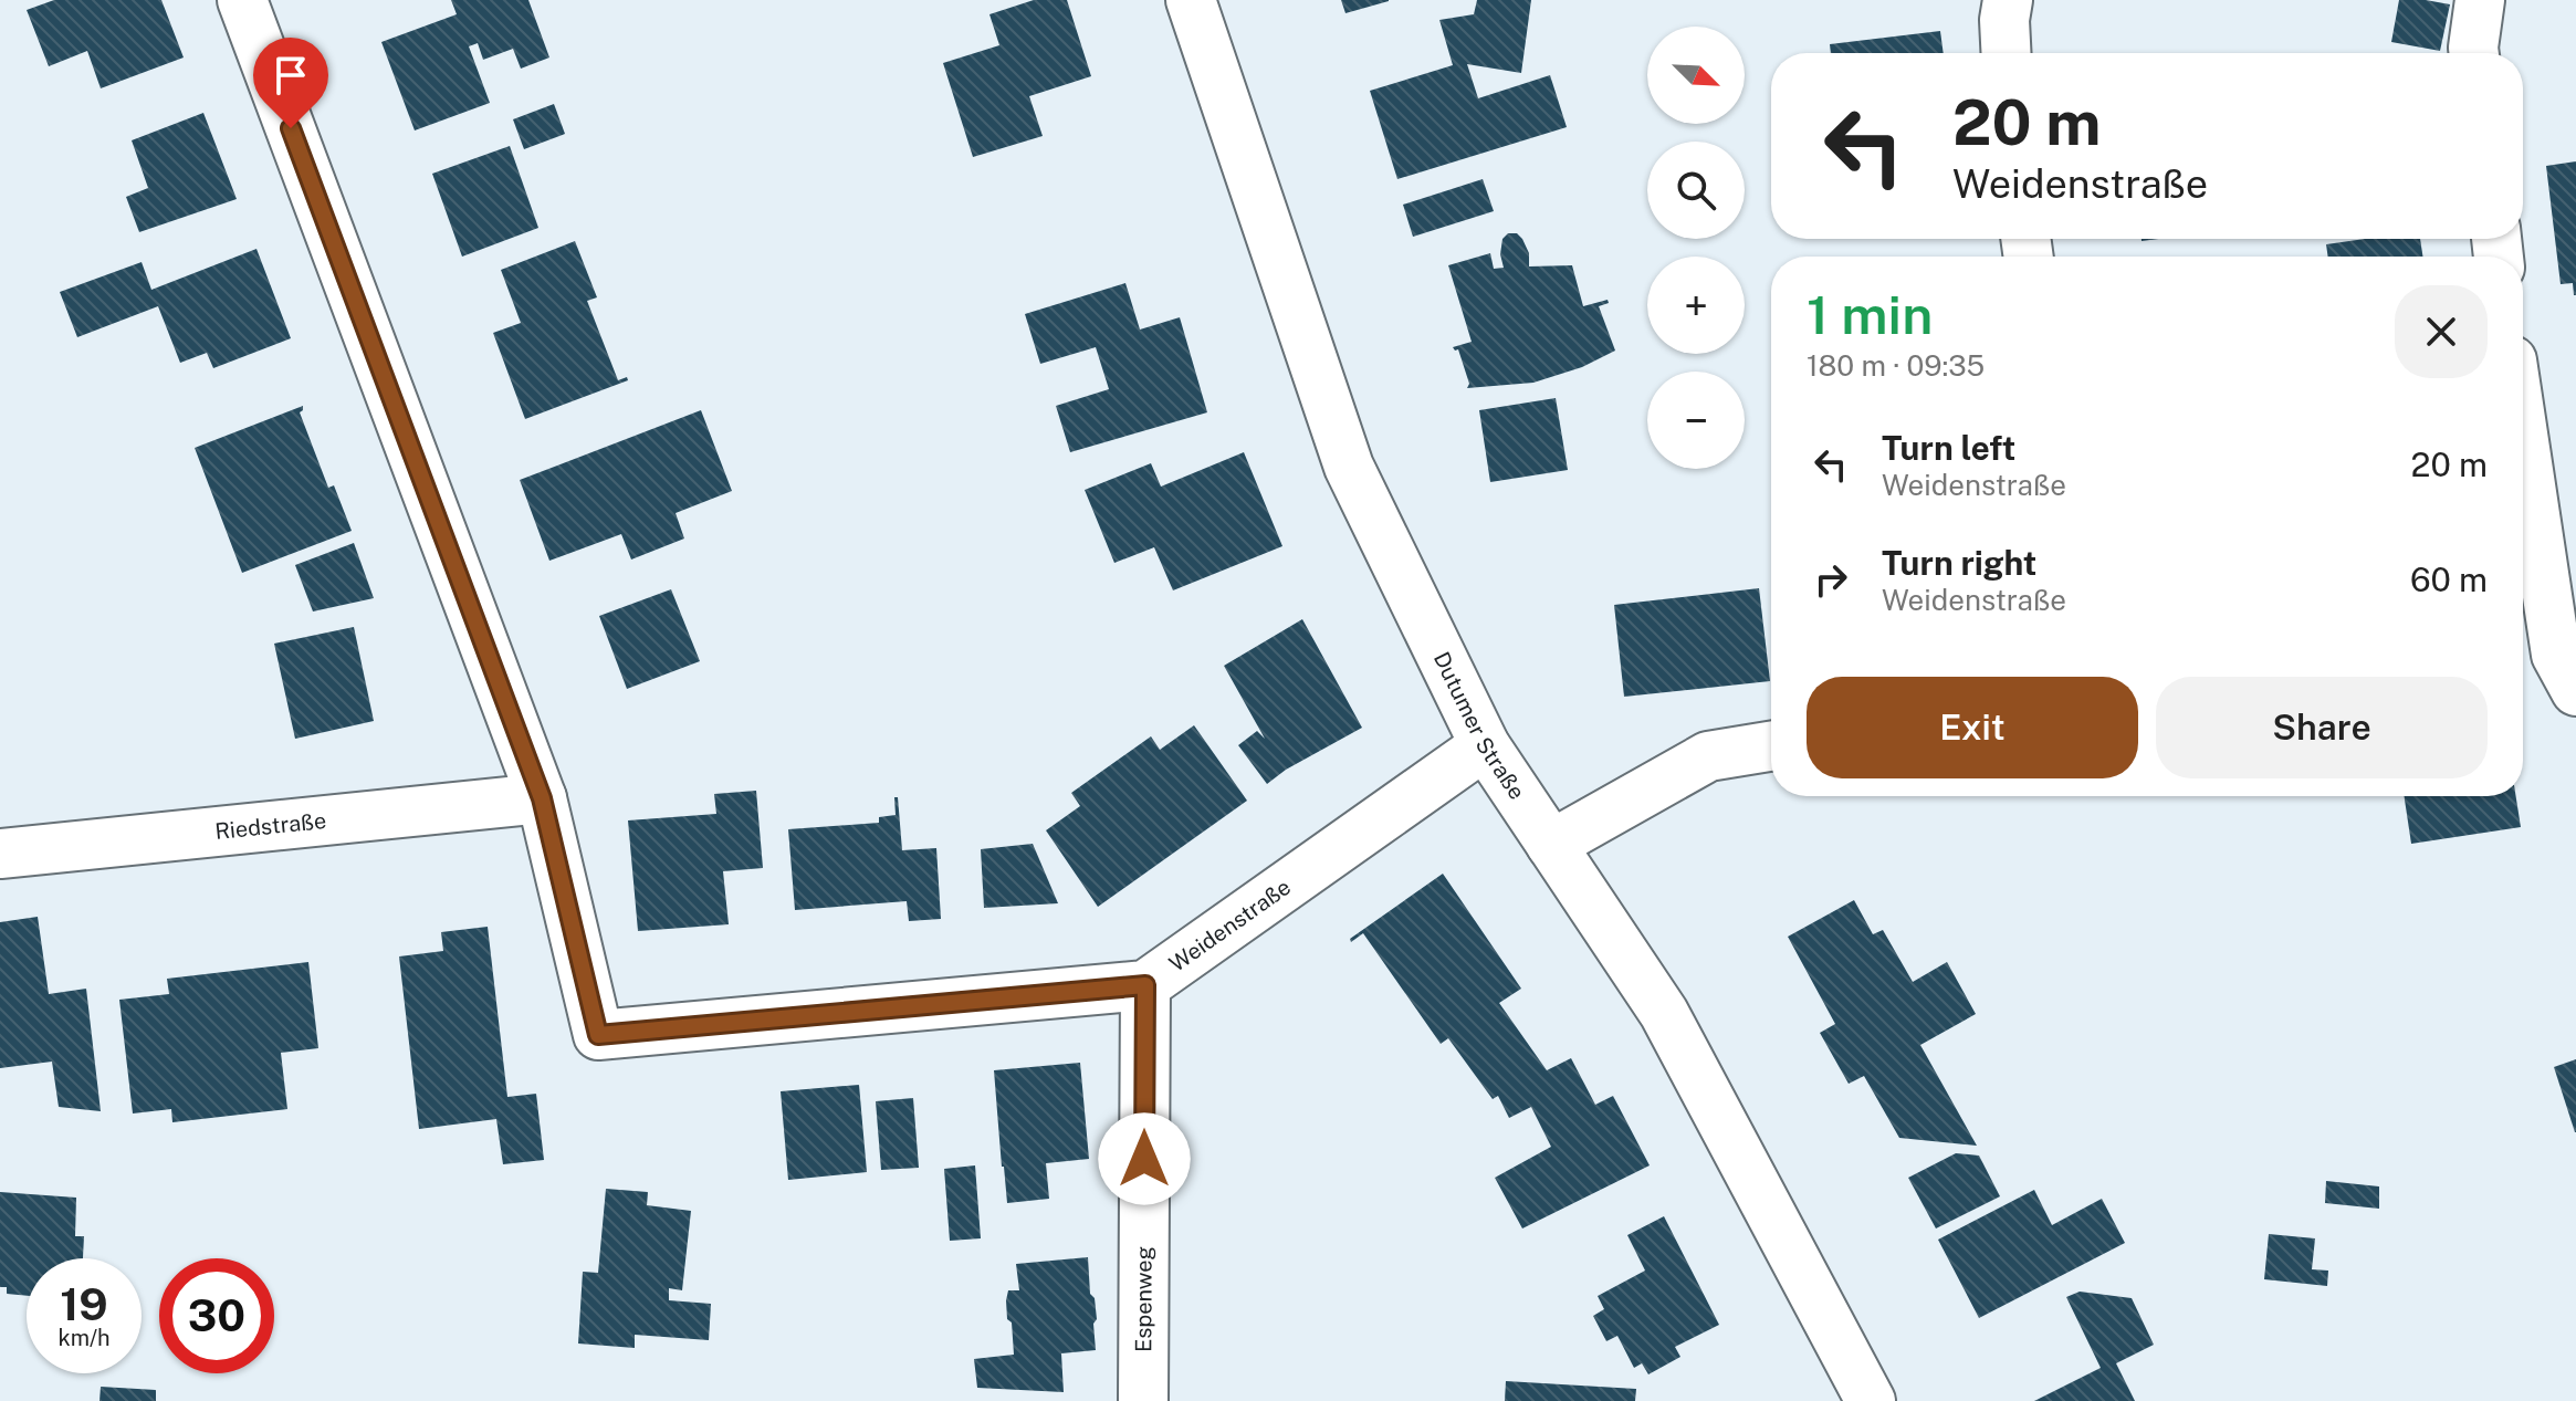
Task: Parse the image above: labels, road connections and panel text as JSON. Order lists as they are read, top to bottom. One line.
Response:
{"streets":{"street":["Dutumer Straße","Riedstraße","Weidenstraße","Espenweg"]},"crossings":[["Dutumer Straße","Weidenstraße"],["Riedstraße","Weidenstraße"],["Weidenstraße","Espenweg"]],"north":"bottom right","page":{"map_buttons":["+","−"],"turn":["20 m","Weidenstraße"],"heading":["1 min","180 m · 09:35"],"list":[{"name":"Turn left","note":"Weidenstraße","value":"20 m"},{"name":"Turn right","note":"Weidenstraße","value":"60 m"}],"buttons":["Exit","Share"],"speed":"19 km/h","limit":"30"}}
